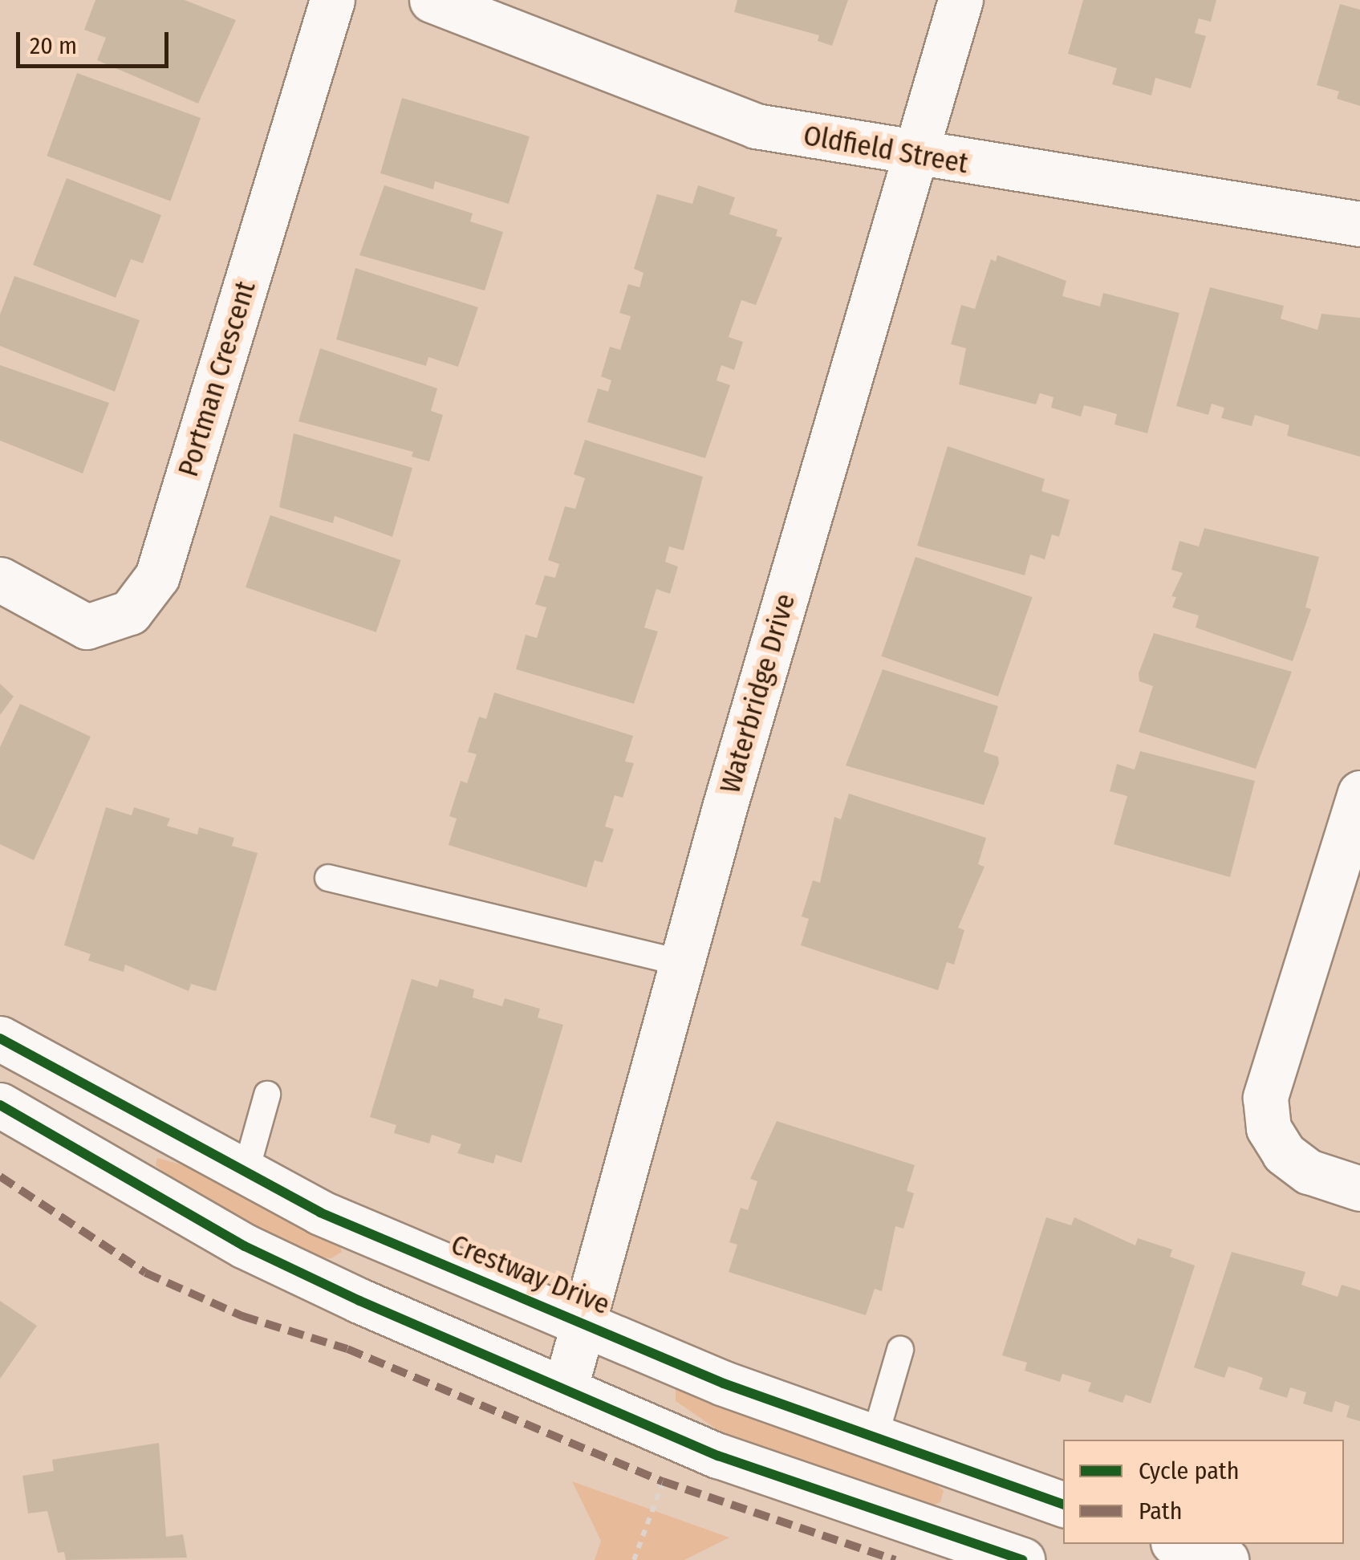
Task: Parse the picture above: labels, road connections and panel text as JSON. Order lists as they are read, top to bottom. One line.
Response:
{"streets":{"street":["Oldfield Street","Portman Crescent","Waterbridge Drive","Crestway Drive"]},"crossings":[["Oldfield Street","Waterbridge Drive"],["Waterbridge Drive","Crestway Drive"]],"legend":["Cycle path","Path"],"scale_bar":"20 m"}
